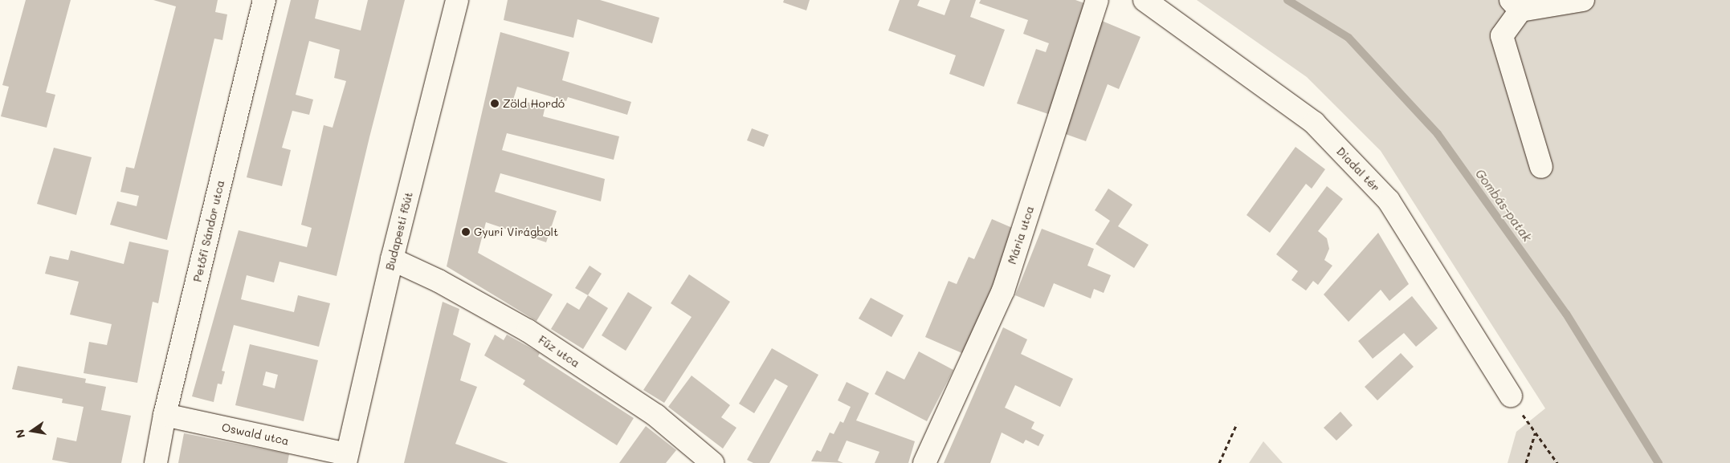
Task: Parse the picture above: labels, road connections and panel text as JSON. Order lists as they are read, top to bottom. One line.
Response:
{"streets":{"street":["Diadal tér","Petőfi Sándor utca","Budapesti főút","Mária utca","Fűz utca","Oswald utca"]},"crossings":[["Petőfi Sándor utca","Oswald utca"],["Budapesti főút","Fűz utca"],["Budapesti főút","Oswald utca"]],"water":["Gombás-patak"],"places":["Zöld Hordó","Gyuri Virágbolt"],"north":"left"}
